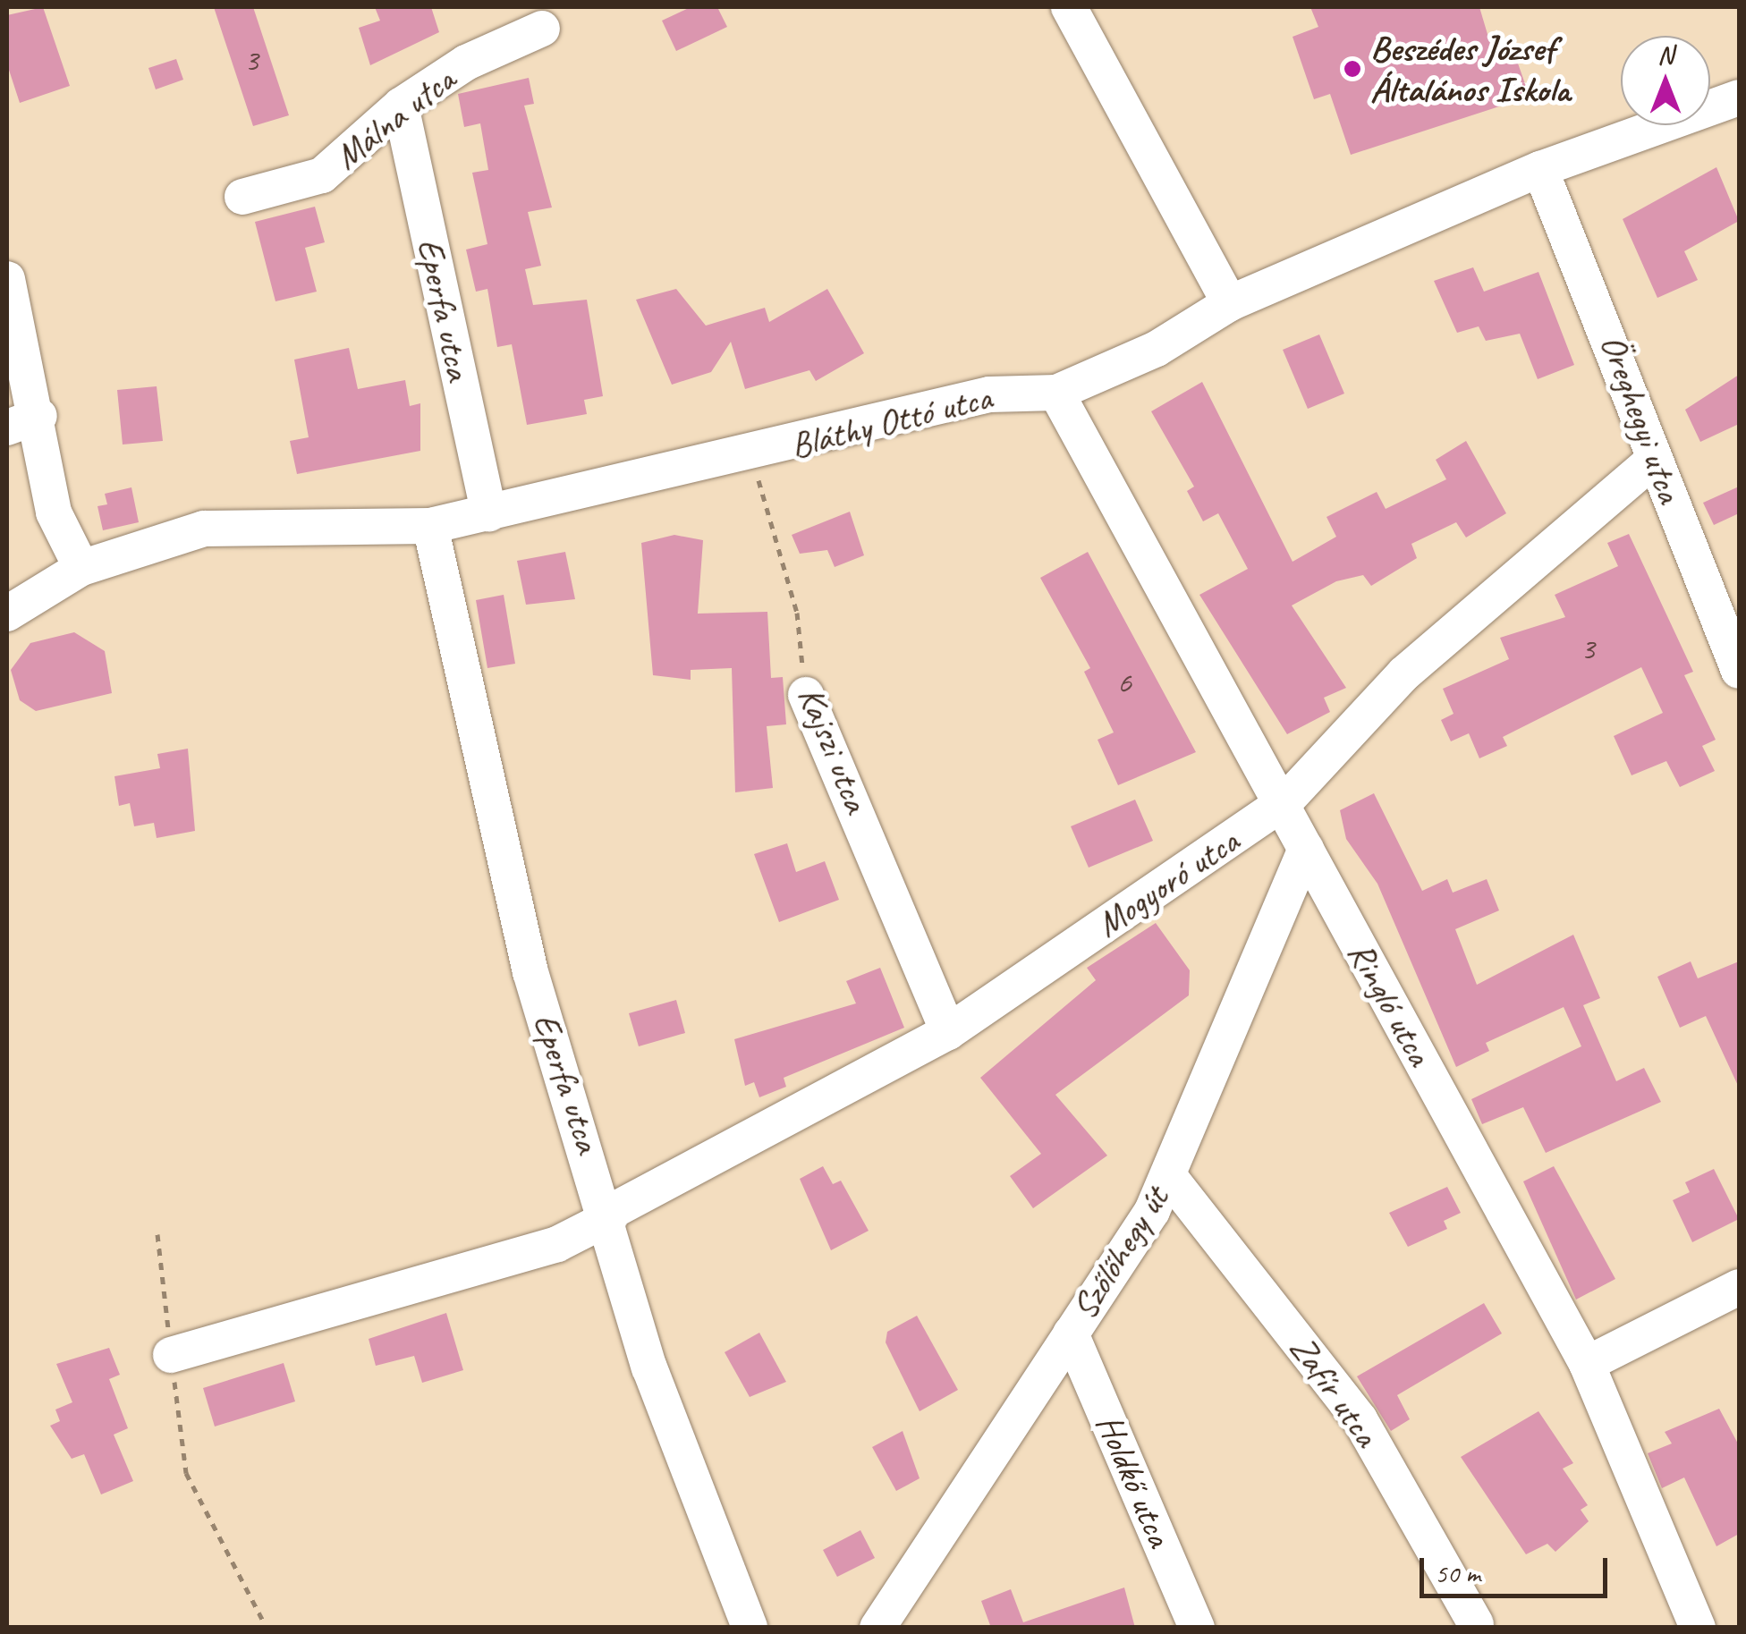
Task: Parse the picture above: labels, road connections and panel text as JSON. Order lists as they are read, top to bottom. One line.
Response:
{"streets":{"street":["Málna utca","Eperfa utca","Öreghegyi utca","Bláthy Ottó utca","Kajszi utca","Mogyoró utca","Ringló utca","Szőlőhegy út","Zafír utca","Holdkő utca"]},"crossings":[["Málna utca","Eperfa utca"],["Eperfa utca","Bláthy Ottó utca"],["Eperfa utca","Mogyoró utca"],["Öreghegyi utca","Bláthy Ottó utca"],["Öreghegyi utca","Mogyoró utca"],["Bláthy Ottó utca","Kajszi utca"],["Bláthy Ottó utca","Ringló utca"],["Kajszi utca","Mogyoró utca"],["Mogyoró utca","Ringló utca"],["Ringló utca","Szőlőhegy út"],["Szőlőhegy út","Zafír utca"],["Szőlőhegy út","Holdkő utca"]],"places":["Beszédes József Általános Iskola"],"house_numbers":["3","3","6"],"scale_bar":"50 m","north":"top"}
